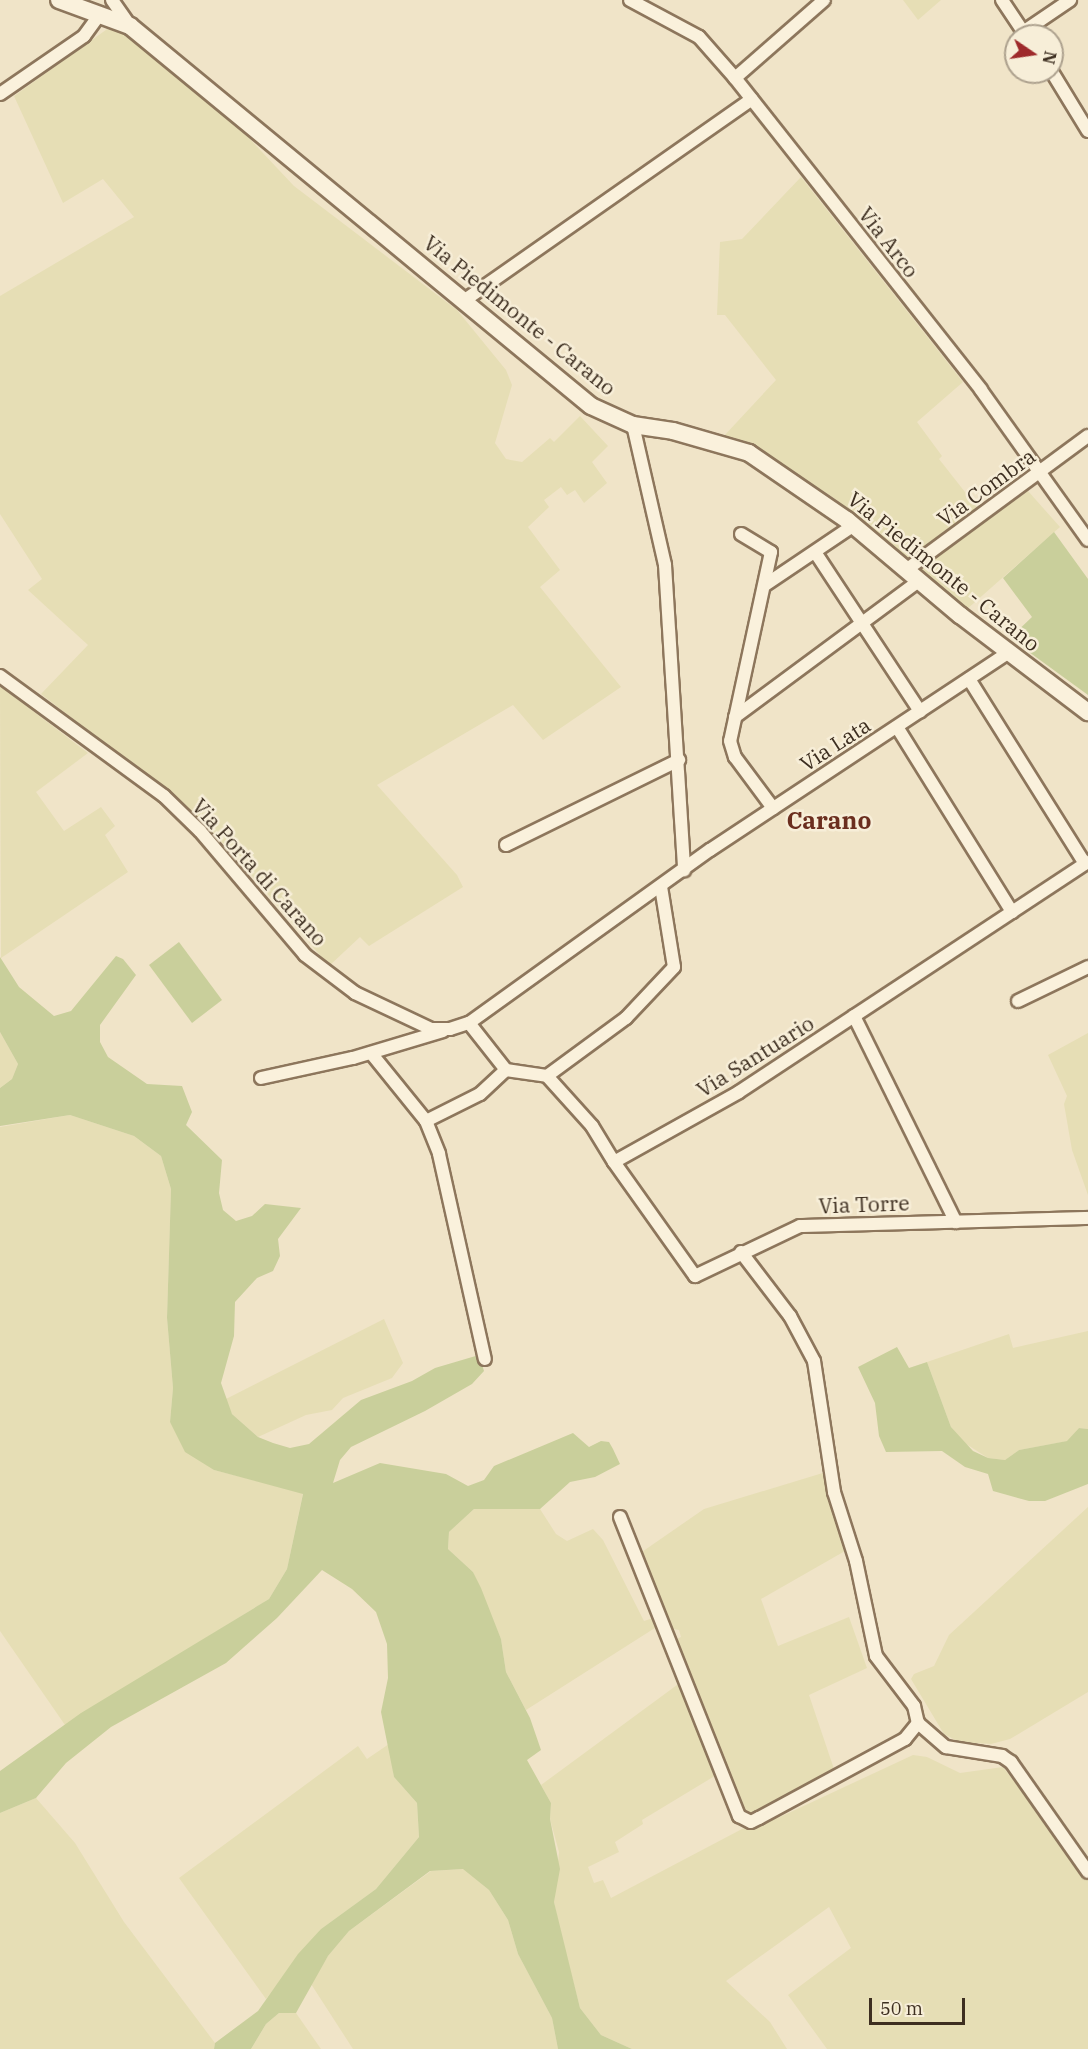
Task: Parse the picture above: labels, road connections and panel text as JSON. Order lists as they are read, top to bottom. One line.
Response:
{"streets":{"street":["Via Arco","Via Piedimonte - Carano","Via Combra","Via Lata","Via Porta di Carano","Via Santuario","Via Torre"]},"crossings":[["Via Arco","Via Combra"],["Via Piedimonte - Carano","Via Combra"],["Via Piedimonte - Carano","Via Lata"],["Via Lata","Via Porta di Carano"],["Via Santuario","Via Torre"]],"districts":["Carano"],"scale_bar":"50 m","north":"right"}
